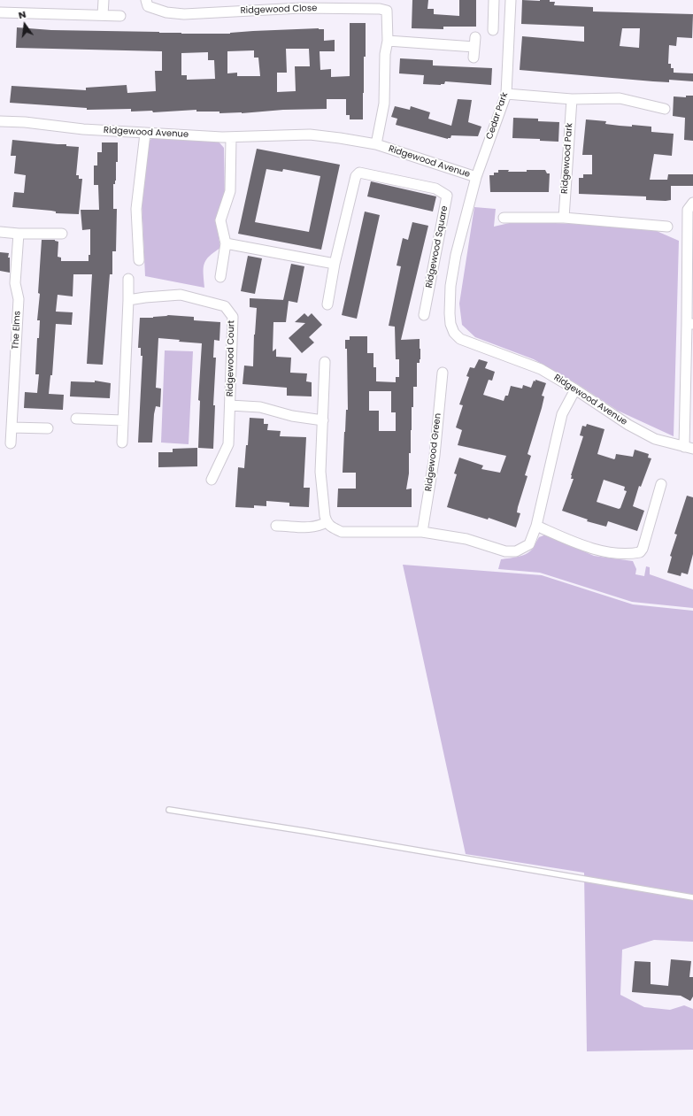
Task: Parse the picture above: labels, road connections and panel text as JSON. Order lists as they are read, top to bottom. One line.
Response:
{"streets":{"street":["Ridgewood Close","Cedar Park","Ridgewood Avenue","Ridgewood Park","Ridgewood Square","The Elms","Ridgewood Court","Ridgewood Green"]},"crossings":[["Ridgewood Close","Ridgewood Avenue"],["Cedar Park","Ridgewood Avenue"]],"north":"top"}
